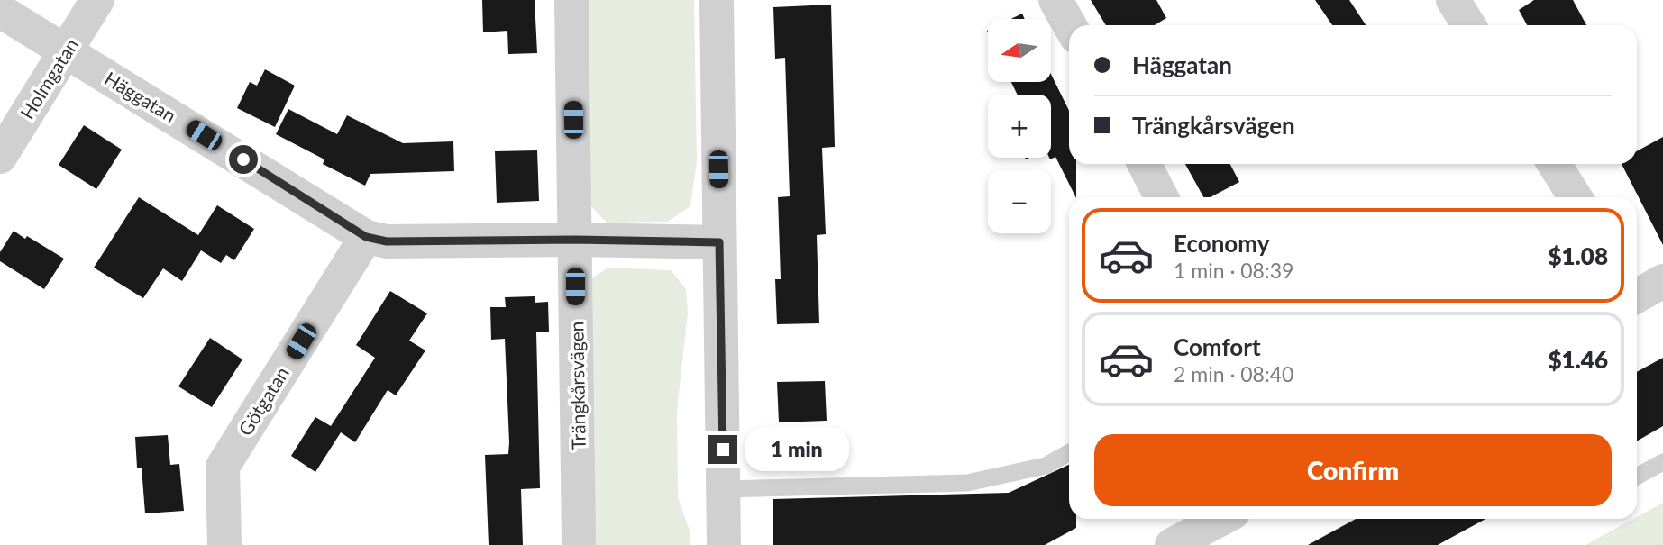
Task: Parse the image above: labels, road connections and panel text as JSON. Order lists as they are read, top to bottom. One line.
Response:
{"streets":{"street":["Holmgatan","Häggatan","Trängkårsvägen","Götgatan"]},"crossings":[["Holmgatan","Häggatan"],["Häggatan","Trängkårsvägen"],["Häggatan","Götgatan"]],"north":"left","page":{"map_buttons":["+","−"],"banner":["Häggatan","Trängkårsvägen"],"list":[{"name":"Economy","note":"1 min · 08:39","value":"$1.08"},{"name":"Comfort","note":"2 min · 08:40","value":"$1.46"}],"buttons":"Confirm","bubble":"1 min"}}
